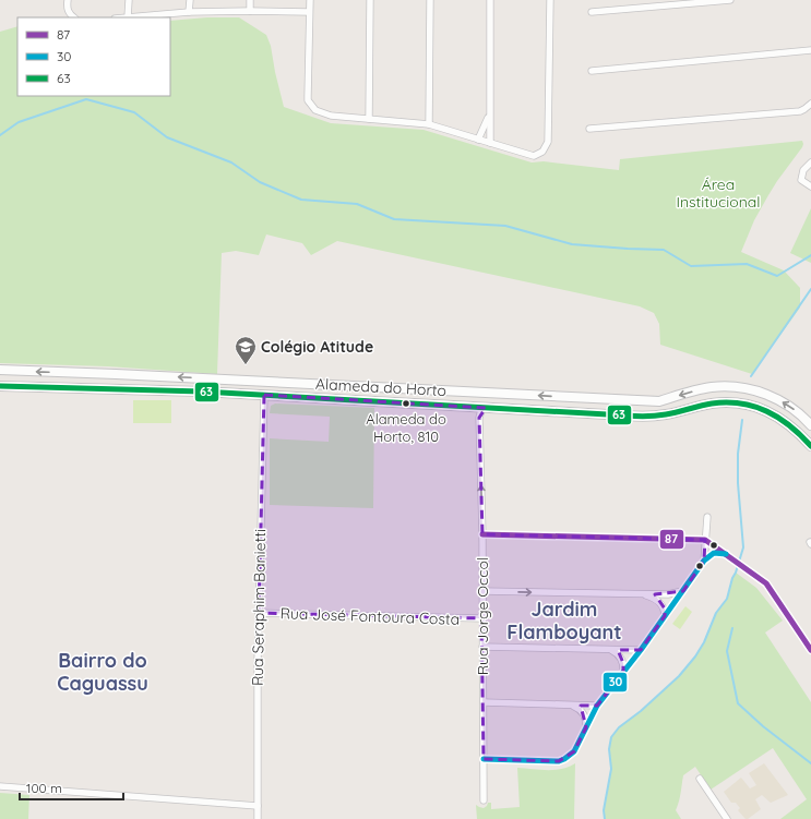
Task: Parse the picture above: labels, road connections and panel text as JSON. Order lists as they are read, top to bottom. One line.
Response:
{"streets":{"main road":["Alameda do Horto"],"street":["Rua Seraphim Banietti","Rua José Fontoura Costa","Rua Jorge Occol"]},"crossings":[["Alameda do Horto","Rua Seraphim Banietti"],["Alameda do Horto","Rua Jorge Occol"],["Rua Seraphim Banietti","Rua José Fontoura Costa"],["Rua José Fontoura Costa","Rua Jorge Occol"]],"districts":["Jardim Flamboyant","Bairro do Caguassu"],"parks":["Área Institucional"],"places":{"school or university":["Colégio Atitude"],"other":["Alameda do Horto, 810"]},"lines":["transit line 63","transit line 87","transit line 30"],"legend":["87","30","63"],"scale_bar":"100 m"}
